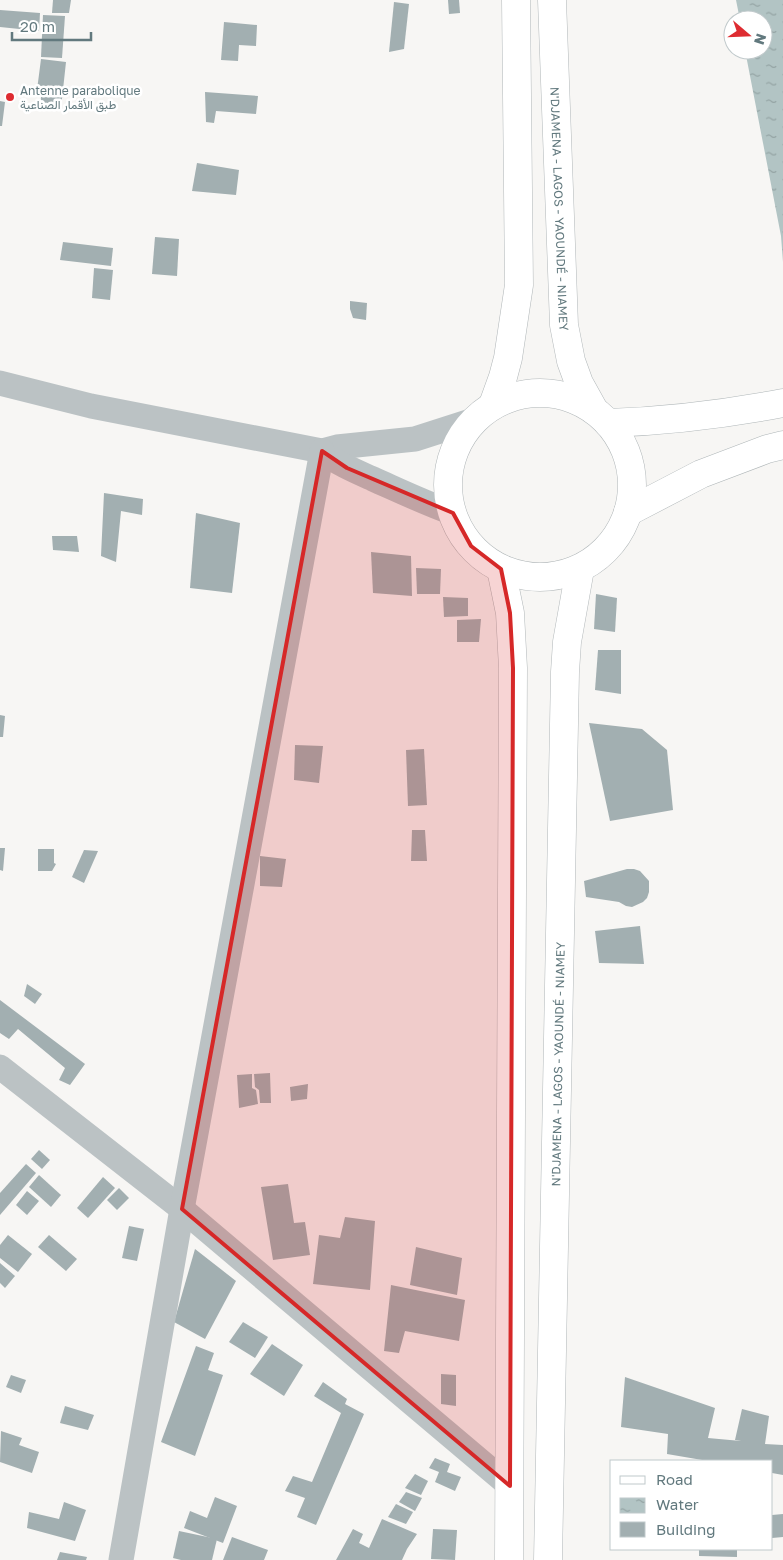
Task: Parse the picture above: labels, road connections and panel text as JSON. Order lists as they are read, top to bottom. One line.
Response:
{"streets":{"main road":["N'DJAMENA - LAGOS - YAOUNDÉ - NIAMEY"]},"places":["Antenne parabolique طبق الأقمار الصناعية"],"legend":["Road","Water","Building"],"scale_bar":"20 m","north":"right"}
